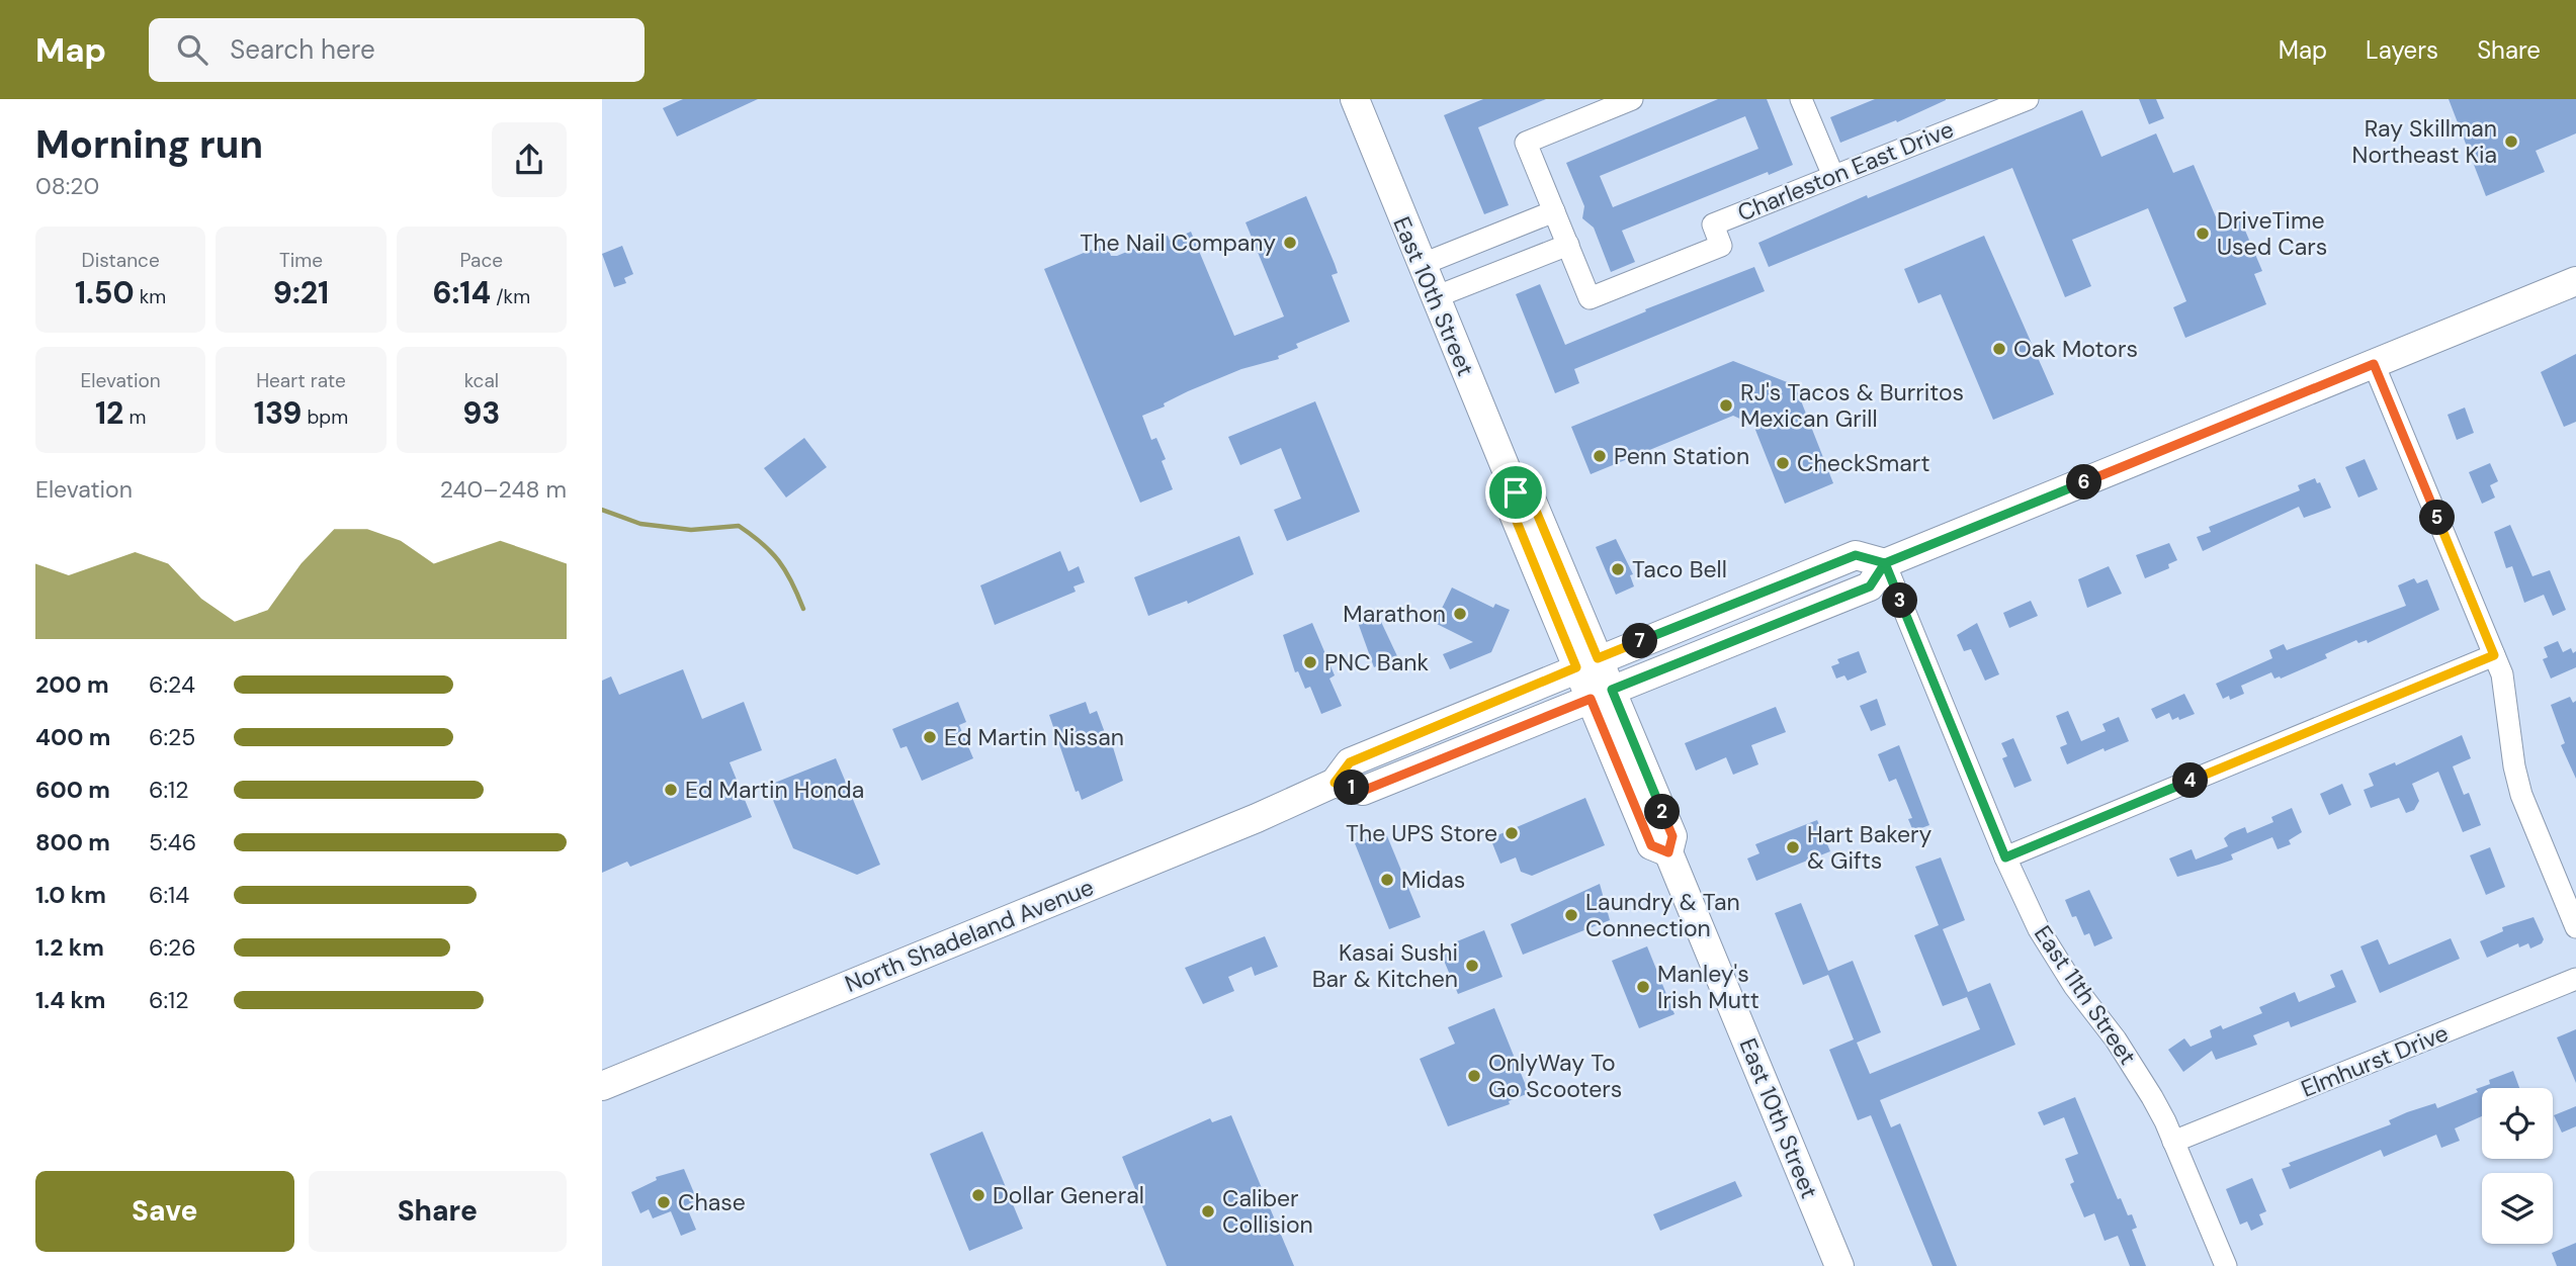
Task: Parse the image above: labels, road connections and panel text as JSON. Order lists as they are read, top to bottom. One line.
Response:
{"streets":{"main road":["East 10th Street","North Shadeland Avenue"],"street":["Charleston East Drive","East 11th Street","Elmhurst Drive"]},"crossings":[["East 10th Street","North Shadeland Avenue"],["North Shadeland Avenue","East 11th Street"],["East 11th Street","Elmhurst Drive"]],"places":["Ray Skillman Northeast Kia","DriveTime Used Cars","The Nail Company","Oak Motors","RJ's Tacos & Burritos Mexican Grill","Penn Station","CheckSmart","Taco Bell","Marathon","PNC Bank","Ed Martin Nissan","Ed Martin Honda","The UPS Store","Hart Bakery & Gifts","Midas","Laundry & Tan Connection","Kasai Sushi Bar & Kitchen","Manley's Irish Mutt","OnlyWay To Go Scooters","Dollar General","Chase","Caliber Collision"],"page":{"header":"Map","search":"Search here","nav":["Map","Layers","Share"],"heading":["Morning run","08:20"],"stats":[["Distance","1.50 km"],["Time","9:21"],["Pace","6:14 /km"],["Elevation","12 m"],["Heart rate","139 bpm"],["kcal","93"]],"chart":["Elevation","240–248 m"],"pins":["6","5","3","7","4","1","2"],"list":[{"name":"200 m","note":"6:24"},{"name":"400 m","note":"6:25"},{"name":"600 m","note":"6:12"},{"name":"800 m","note":"5:46"},{"name":"1.0 km","note":"6:14"},{"name":"1.2 km","note":"6:26"},{"name":"1.4 km","note":"6:12"}],"buttons":["Save","Share"]}}
